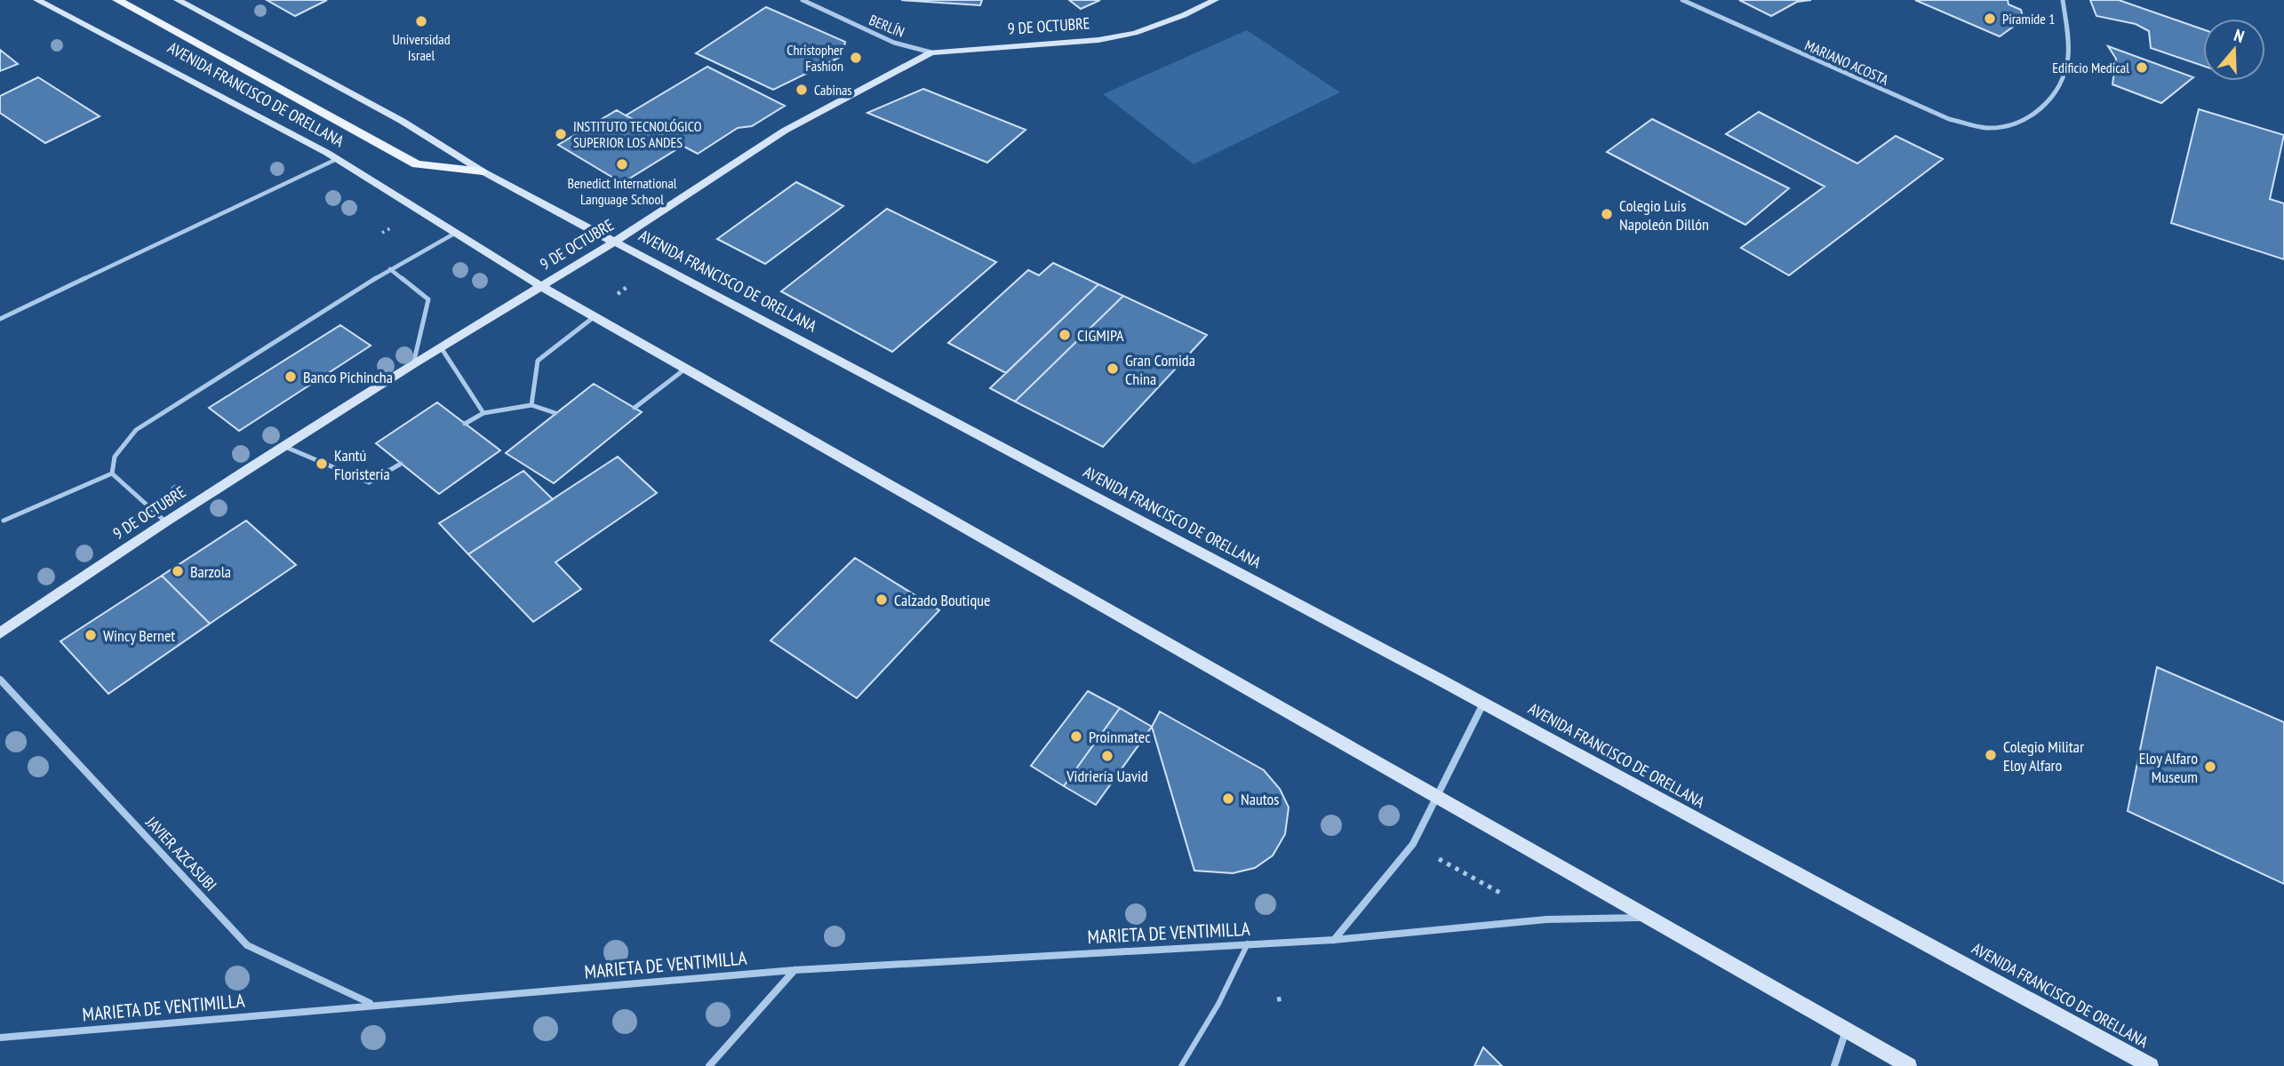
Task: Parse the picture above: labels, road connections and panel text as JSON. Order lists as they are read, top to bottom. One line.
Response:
{"streets":{"main road":["9 DE OCTUBRE","AVENIDA FRANCISCO DE ORELLANA"],"street":["BERLÍN","MARIANO ACOSTA","JAVIER AZCASUBI","MARIETA DE VENTIMILLA"]},"crossings":[["BERLÍN","9 DE OCTUBRE"],["9 DE OCTUBRE","AVENIDA FRANCISCO DE ORELLANA"],["AVENIDA FRANCISCO DE ORELLANA","MARIETA DE VENTIMILLA"],["JAVIER AZCASUBI","MARIETA DE VENTIMILLA"]],"places":["Piramide 1","Universidad Israel","Christopher Fashion","Edificio Medical","Cabinas","INSTITUTO TECNOLÓGICO SUPERIOR LOS ANDES","Benedict International Language School","Colegio Luis Napoleón Dillón","CIGMIPA","Gran Comida China","Banco Pichincha","Kantú Floristería","Barzola","Calzado Boutique","Wincy Bernet","Proinmatec","Colegio Militar Eloy Alfaro","Vidriería Uavid","Eloy Alfaro Museum","Nautos"],"north":"top"}
